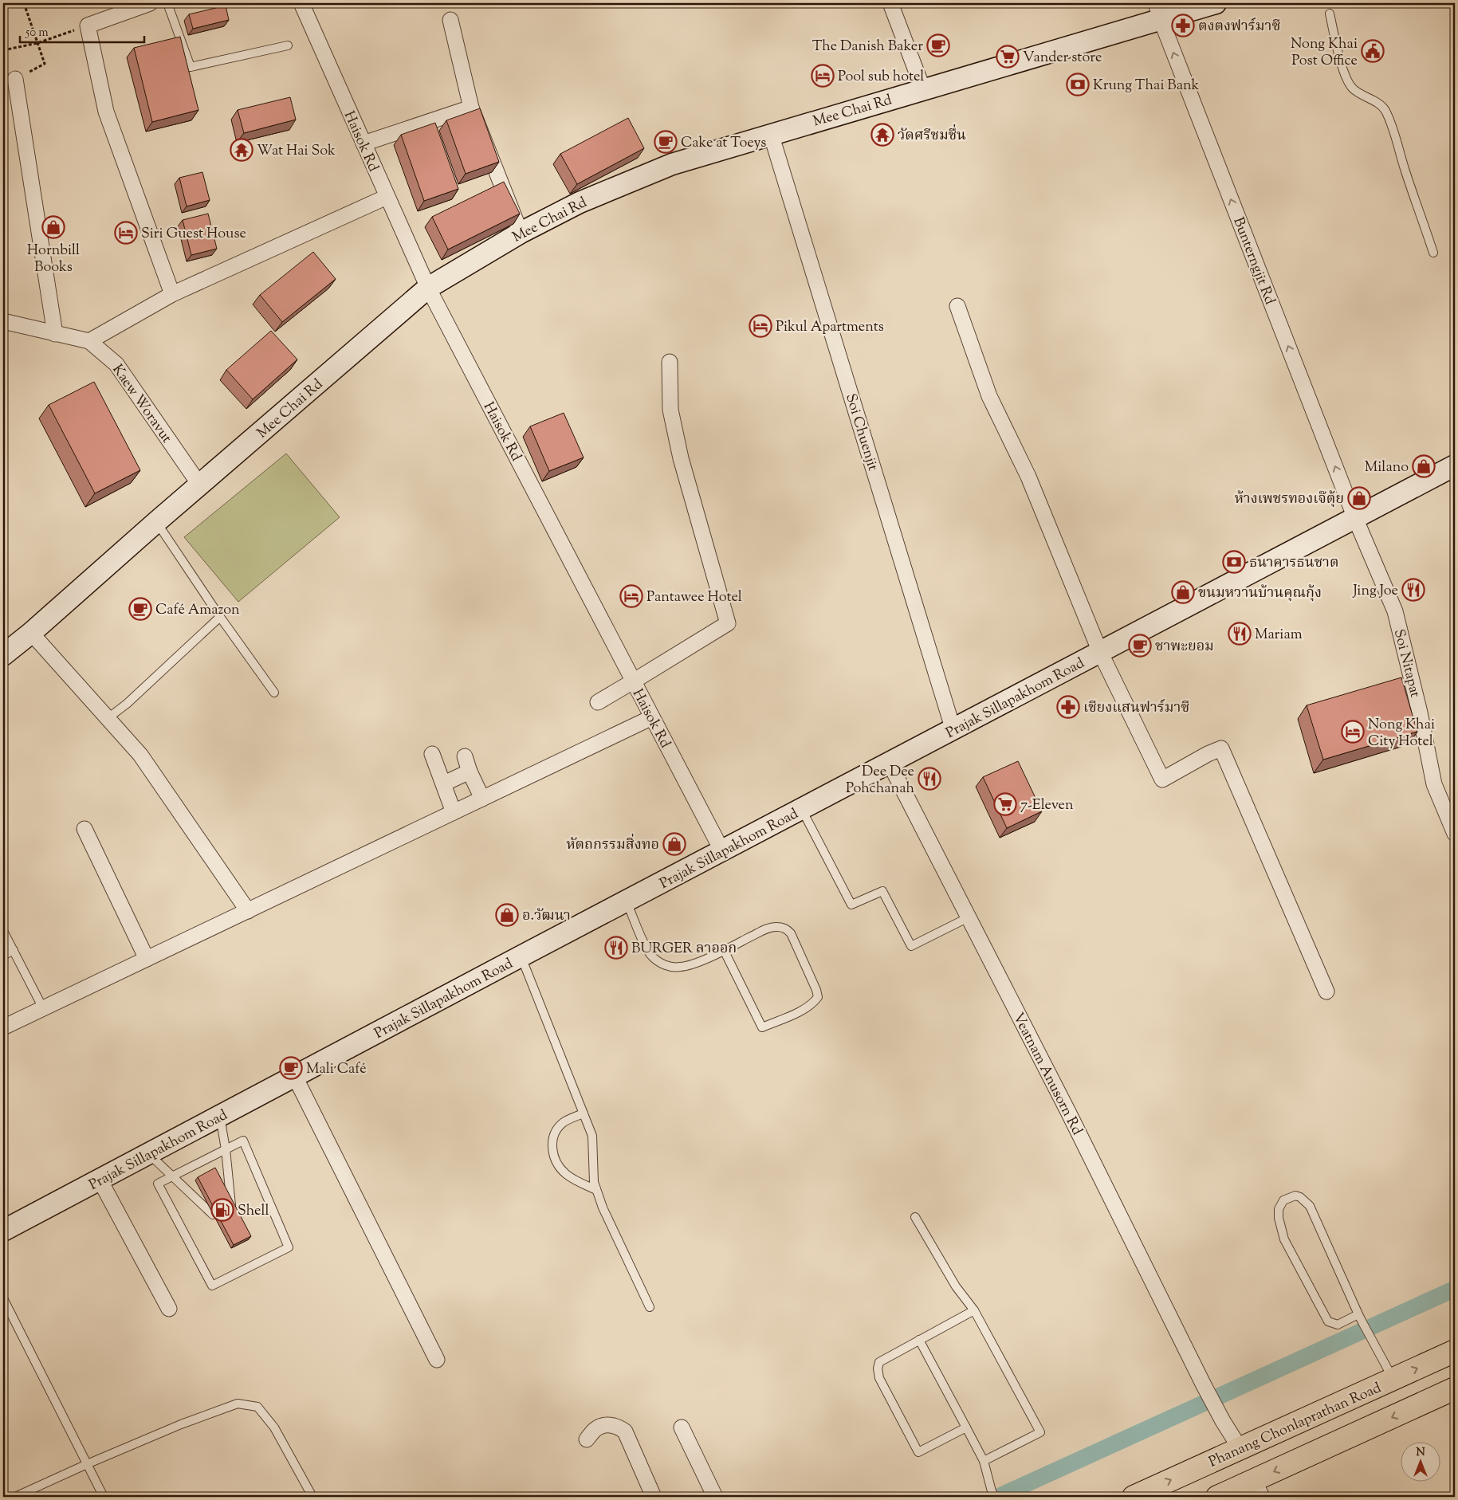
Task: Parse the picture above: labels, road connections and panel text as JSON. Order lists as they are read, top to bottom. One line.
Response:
{"streets":{"main road":["Phanang Chonlaprathan Road"],"street":["Mee Chai Rd","Haisok Rd","Bunterngjit Rd","Kaew Woravut","Soi Chuenjit","Soi Nitapat","Prajak Sillapakhom Road","Veatnam Anusorn Rd"]},"crossings":[["Mee Chai Rd","Haisok Rd"],["Mee Chai Rd","Bunterngjit Rd"],["Mee Chai Rd","Kaew Woravut"],["Mee Chai Rd","Soi Chuenjit"],["Haisok Rd","Prajak Sillapakhom Road"],["Bunterngjit Rd","Soi Nitapat"],["Bunterngjit Rd","Prajak Sillapakhom Road"],["Soi Chuenjit","Prajak Sillapakhom Road"],["Soi Nitapat","Prajak Sillapakhom Road"],["Prajak Sillapakhom Road","Veatnam Anusorn Rd"],["Veatnam Anusorn Rd","Phanang Chonlaprathan Road"]],"one_way":["Bunterngjit Rd"],"places":{"pharmacy":["ตงตงฟาร์มาซี","เชียงแสนฟาร์มาซี"],"cafe":["The Danish Baker","Cake at Toeys","Café Amazon","ชาพะยอม","Mali Café"],"public building":["Nong Khai Post Office"],"supermarket":["Vander store","7-Eleven"],"hotel":["Pool sub hotel","Siri Guest House","Pikul Apartments","Pantawee Hotel","Nong Khai City Hotel"],"bank":["Krung Thai Bank","ธนาคารธนชาต"],"temple":["วัดศรีชมชื่น","Wat Hai Sok"],"shop":["Hornbill Books","Milano","ห้างเพชรทองเจ๊ตุ้ย","ขนมหวานบ้านคุณกุ้ง","หัตถกรรมสิ่งทอ","อ.วัฒนา"],"restaurant":["Jing Joe","Mariam","Dee Dee Pohchanah","BURGER ลาออก"],"fuel station":["Shell"]},"scale_bar":"50 m","north":"top"}
